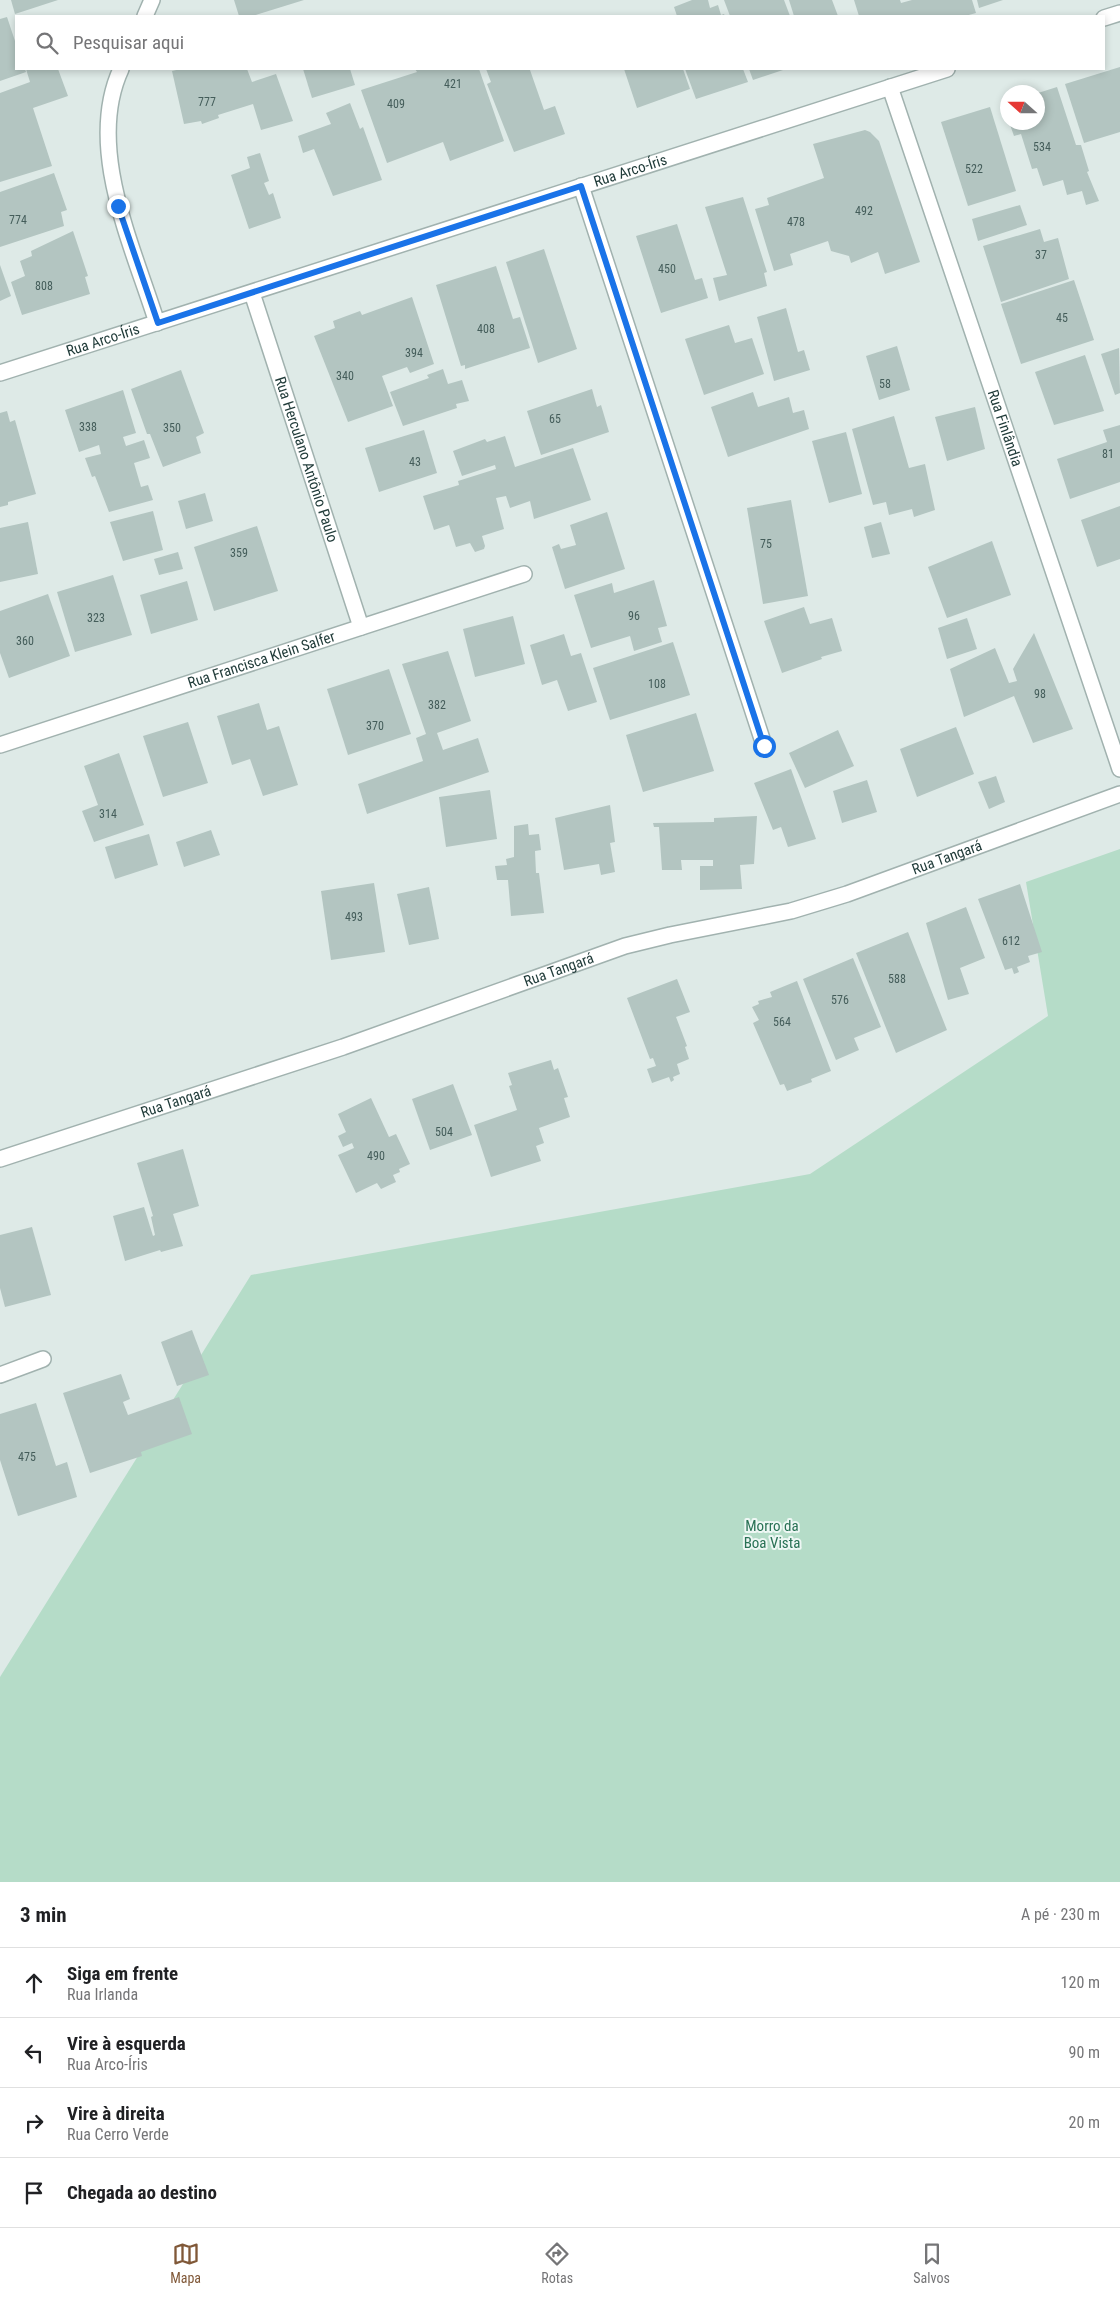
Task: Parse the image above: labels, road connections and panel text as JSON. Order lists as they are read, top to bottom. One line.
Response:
{"streets":{"street":["Rua Arco-Íris","Rua Finlândia","Rua Herculano Antônio Paulo","Rua Francisca Klein Salfer","Rua Tangará"]},"crossings":[["Rua Arco-Íris","Rua Finlândia"],["Rua Arco-Íris","Rua Herculano Antônio Paulo"],["Rua Herculano Antônio Paulo","Rua Francisca Klein Salfer"]],"parks":["Morro da Boa Vista"],"house_numbers":["421","777","409","534","522","492","774","478","37","450","808","45","408","394","340","58","65","338","350","81","43","75","359","96","323","360","108","98","382","370","314","493","612","588","576","564","504","490","475"],"north":"left","page":{"search":"Pesquisar aqui","heading":["3 min","A pé · 230 m"],"list":[["Siga em frente","Rua Irlanda","120 m"],["Vire à esquerda","Rua Arco-Íris","90 m"],["Vire à direita","Rua Cerro Verde","20 m"],"Chegada ao destino"],"nav":["Mapa","Rotas","Salvos"]}}
